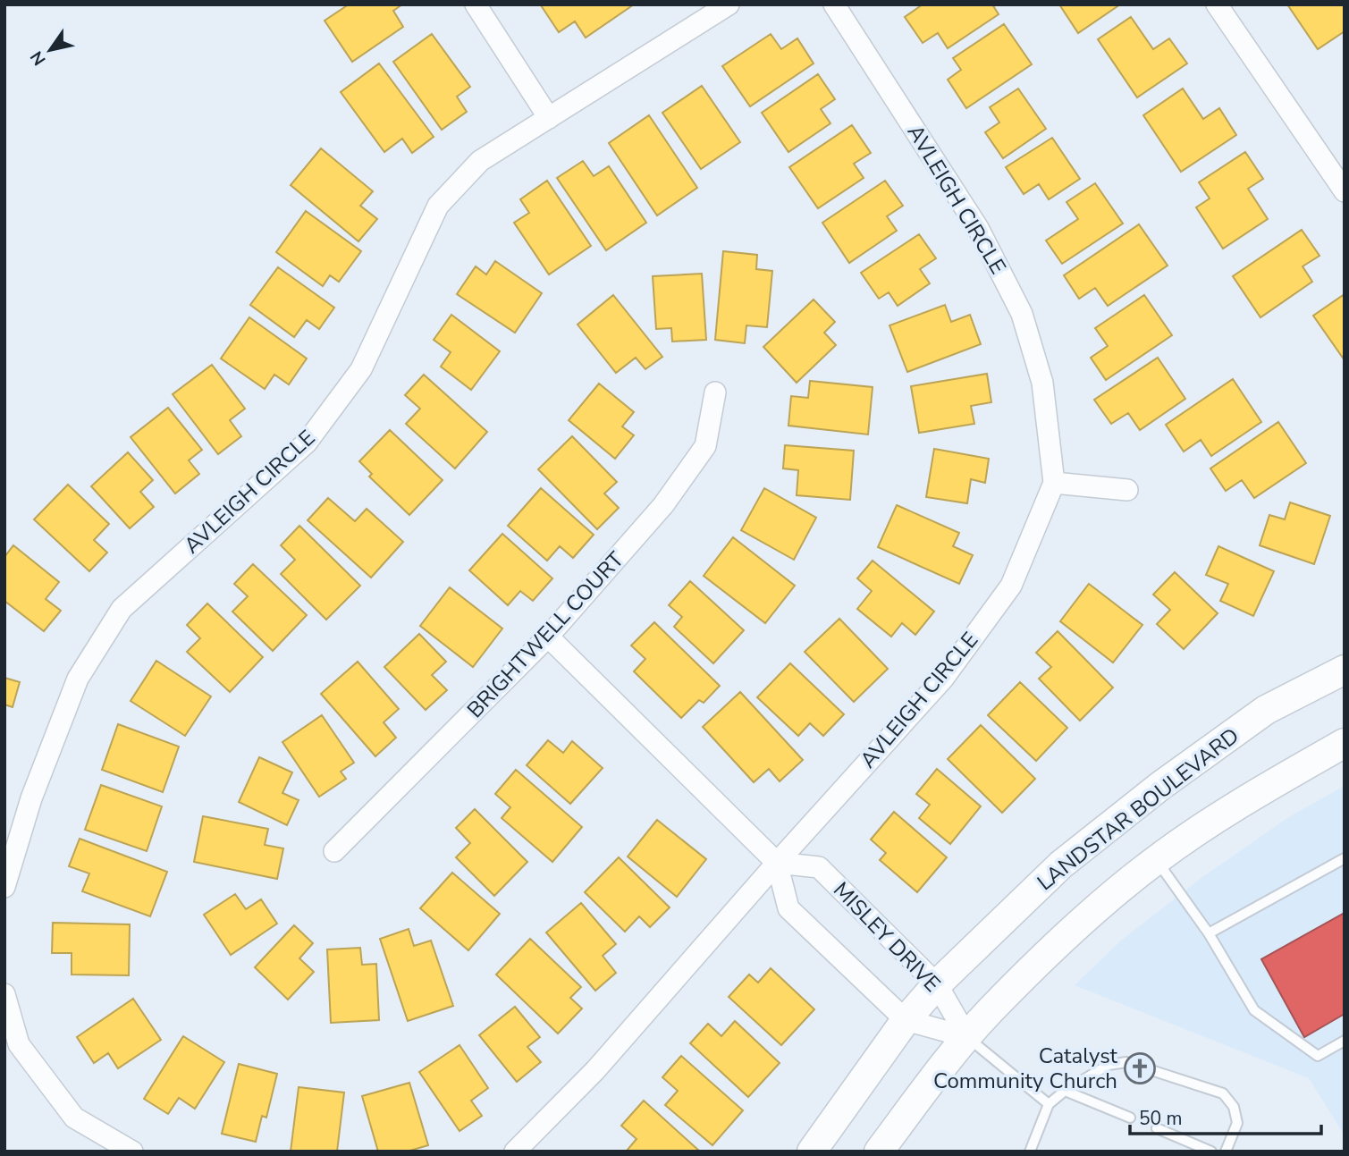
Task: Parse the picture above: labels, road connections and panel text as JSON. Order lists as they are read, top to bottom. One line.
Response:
{"streets":{"main road":["LANDSTAR BOULEVARD"],"street":["AVLEIGH CIRCLE","BRIGHTWELL COURT","MISLEY DRIVE"]},"crossings":[["AVLEIGH CIRCLE","MISLEY DRIVE"],["LANDSTAR BOULEVARD","MISLEY DRIVE"]],"places":{"church":["Catalyst Community Church"]},"scale_bar":"50 m","north":"bottom left"}
